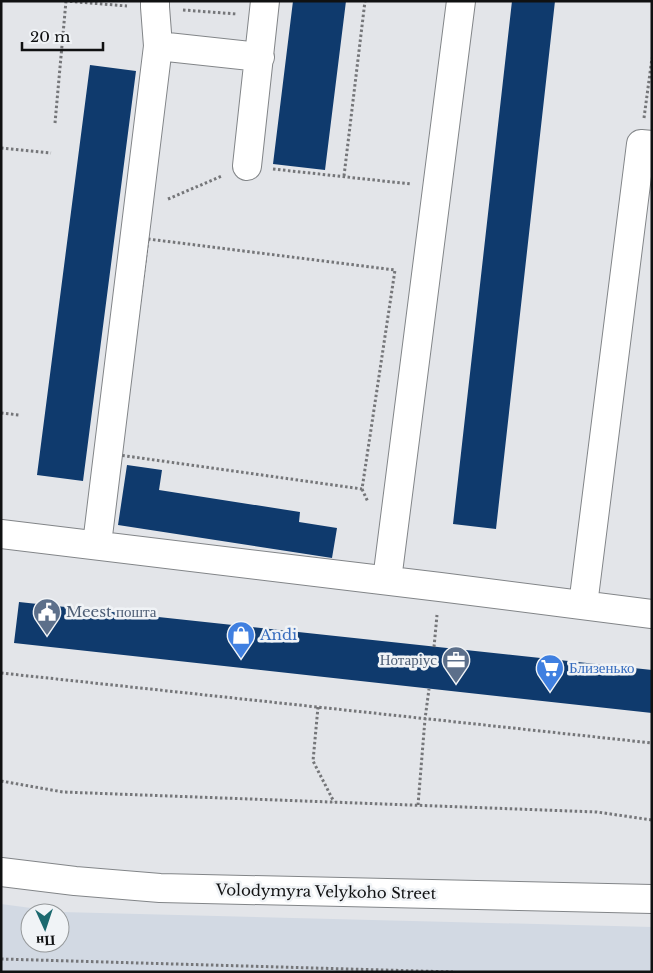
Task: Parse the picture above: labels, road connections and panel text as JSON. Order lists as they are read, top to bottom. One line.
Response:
{"streets":{"main road":["Volodymyra Velykoho Street"]},"places":{"public building":["Meest пошта"],"shop":["Andi"],"office":["Нотаріус"],"supermarket":["Близенько"]},"scale_bar":"20 m","north":"bottom"}
